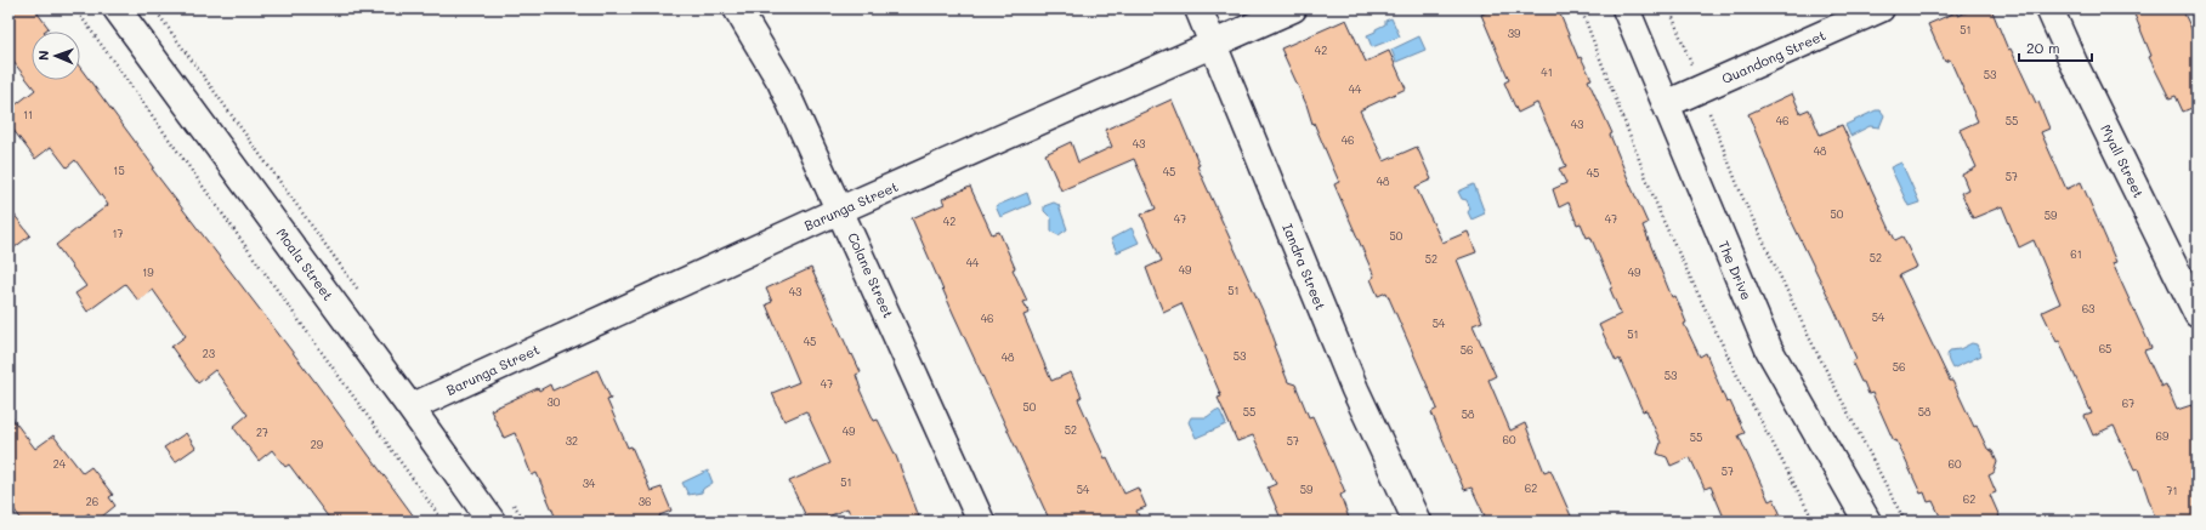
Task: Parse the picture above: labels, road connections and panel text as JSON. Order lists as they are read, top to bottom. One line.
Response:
{"streets":{"street":["Quandong Street","Myall Street","Barunga Street","Moala Street","Iandra Street","The Drive","Colane Street"]},"crossings":[["Quandong Street","The Drive"],["Barunga Street","Moala Street"],["Barunga Street","Iandra Street"],["Barunga Street","Colane Street"]],"house_numbers":["51","39","42","41","53","44","11","46","55","43","46","43","48","15","45","45","57","48","50","59","47","47","42","17","50","61","52","52","44","49","19","49","51","43","63","54","46","54","51","45","65","56","23","53","48","56","53","47","30","67","50","55","58","58","52","49","27","69","55","60","32","57","29","24","60","57","51","34","62","54","59","71","62","26","36"],"scale_bar":"20 m","north":"left"}
